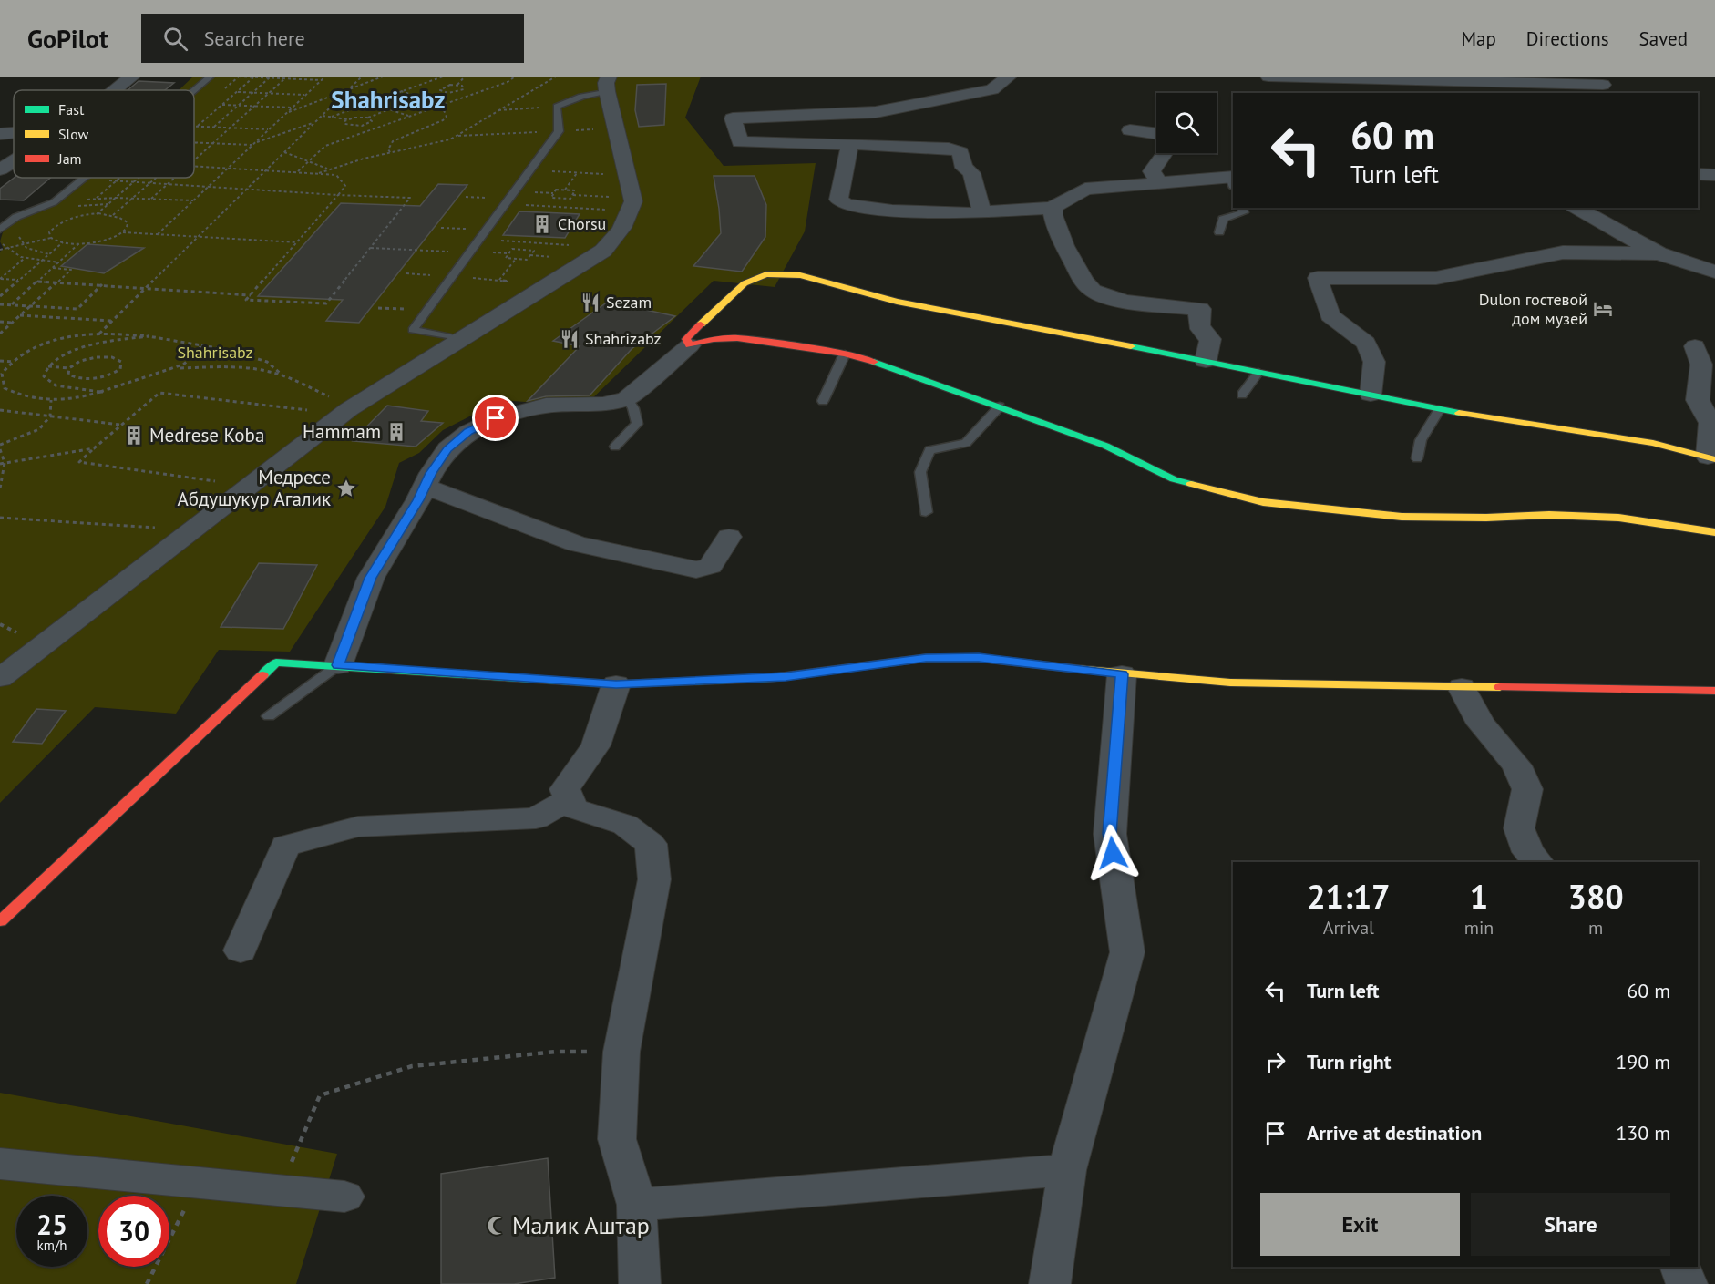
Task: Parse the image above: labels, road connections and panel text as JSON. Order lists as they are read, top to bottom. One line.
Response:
{"districts":["Shahrisabz"],"parks":["Shahrisabz"],"places":{"building":["Chorsu","Hammam","Medrese Koba"],"restaurant":["Sezam","Shahrizabz"],"hotel":["Dulon гостевой дом музей"],"place":["Медресе Абдушукур Агалик"],"mosque":["Малик Аштар"]},"legend":["Fast","Slow","Jam"],"page":{"header":"GoPilot","search":"Search here","nav":["Map","Directions","Saved"],"turn":["60 m","Turn left"],"eta":["21:17","Arrival","1","min","380","m"],"list":[{"name":"Turn left","value":"60 m"},{"name":"Turn right","value":"190 m"},{"name":"Arrive at destination","value":"130 m"}],"buttons":["Exit","Share"],"speed":"25 km/h","limit":"30"}}
